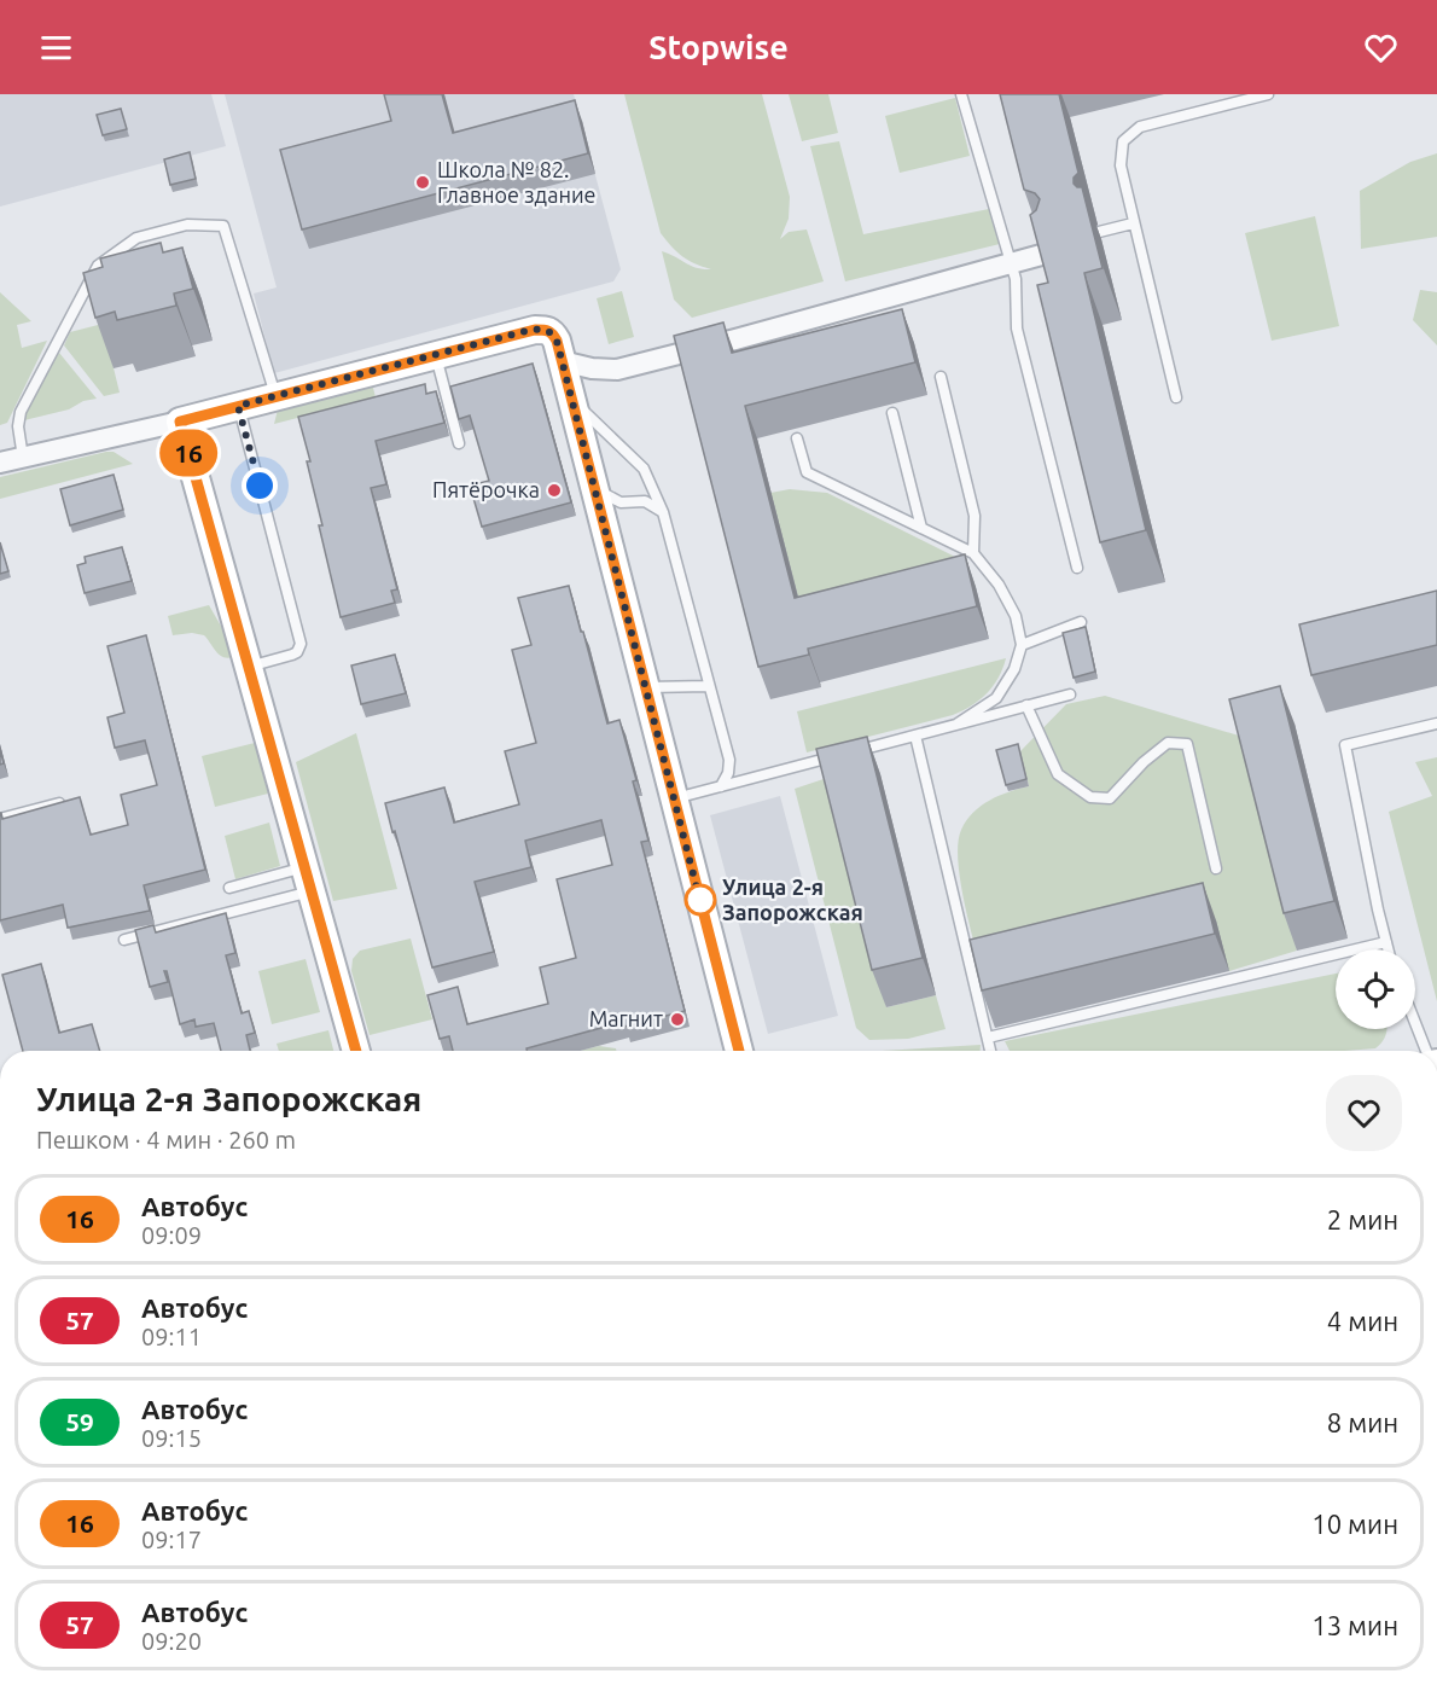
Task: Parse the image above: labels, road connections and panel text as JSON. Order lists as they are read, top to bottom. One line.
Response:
{"places":["Школа № 82. Главное здание","Пятёрочка","Улица 2-я Запорожская","Магнит"],"lines":["bus line 16"],"page":{"header":"Stopwise","on_map":"16","heading":["Улица 2-я Запорожская","Пешком · 4 мин · 260 m"],"list":[{"mark":"16","name":"Автобус","note":"09:09","value":"2 мин"},{"mark":"57","name":"Автобус","note":"09:11","value":"4 мин"},{"mark":"59","name":"Автобус","note":"09:15","value":"8 мин"},{"mark":"16","name":"Автобус","note":"09:17","value":"10 мин"},{"mark":"57","name":"Автобус","note":"09:20","value":"13 мин"}]}}
